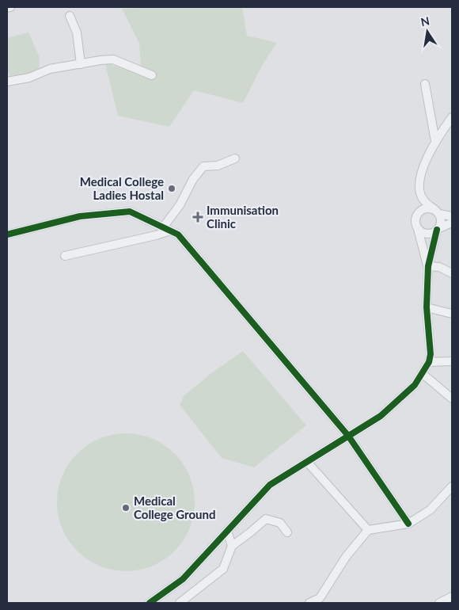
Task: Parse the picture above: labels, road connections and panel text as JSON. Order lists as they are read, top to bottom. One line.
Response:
{"places":{"other":["Medical College Ladies Hostal","Medical College Ground"],"health":["Immunisation Clinic"]},"north":"top"}
